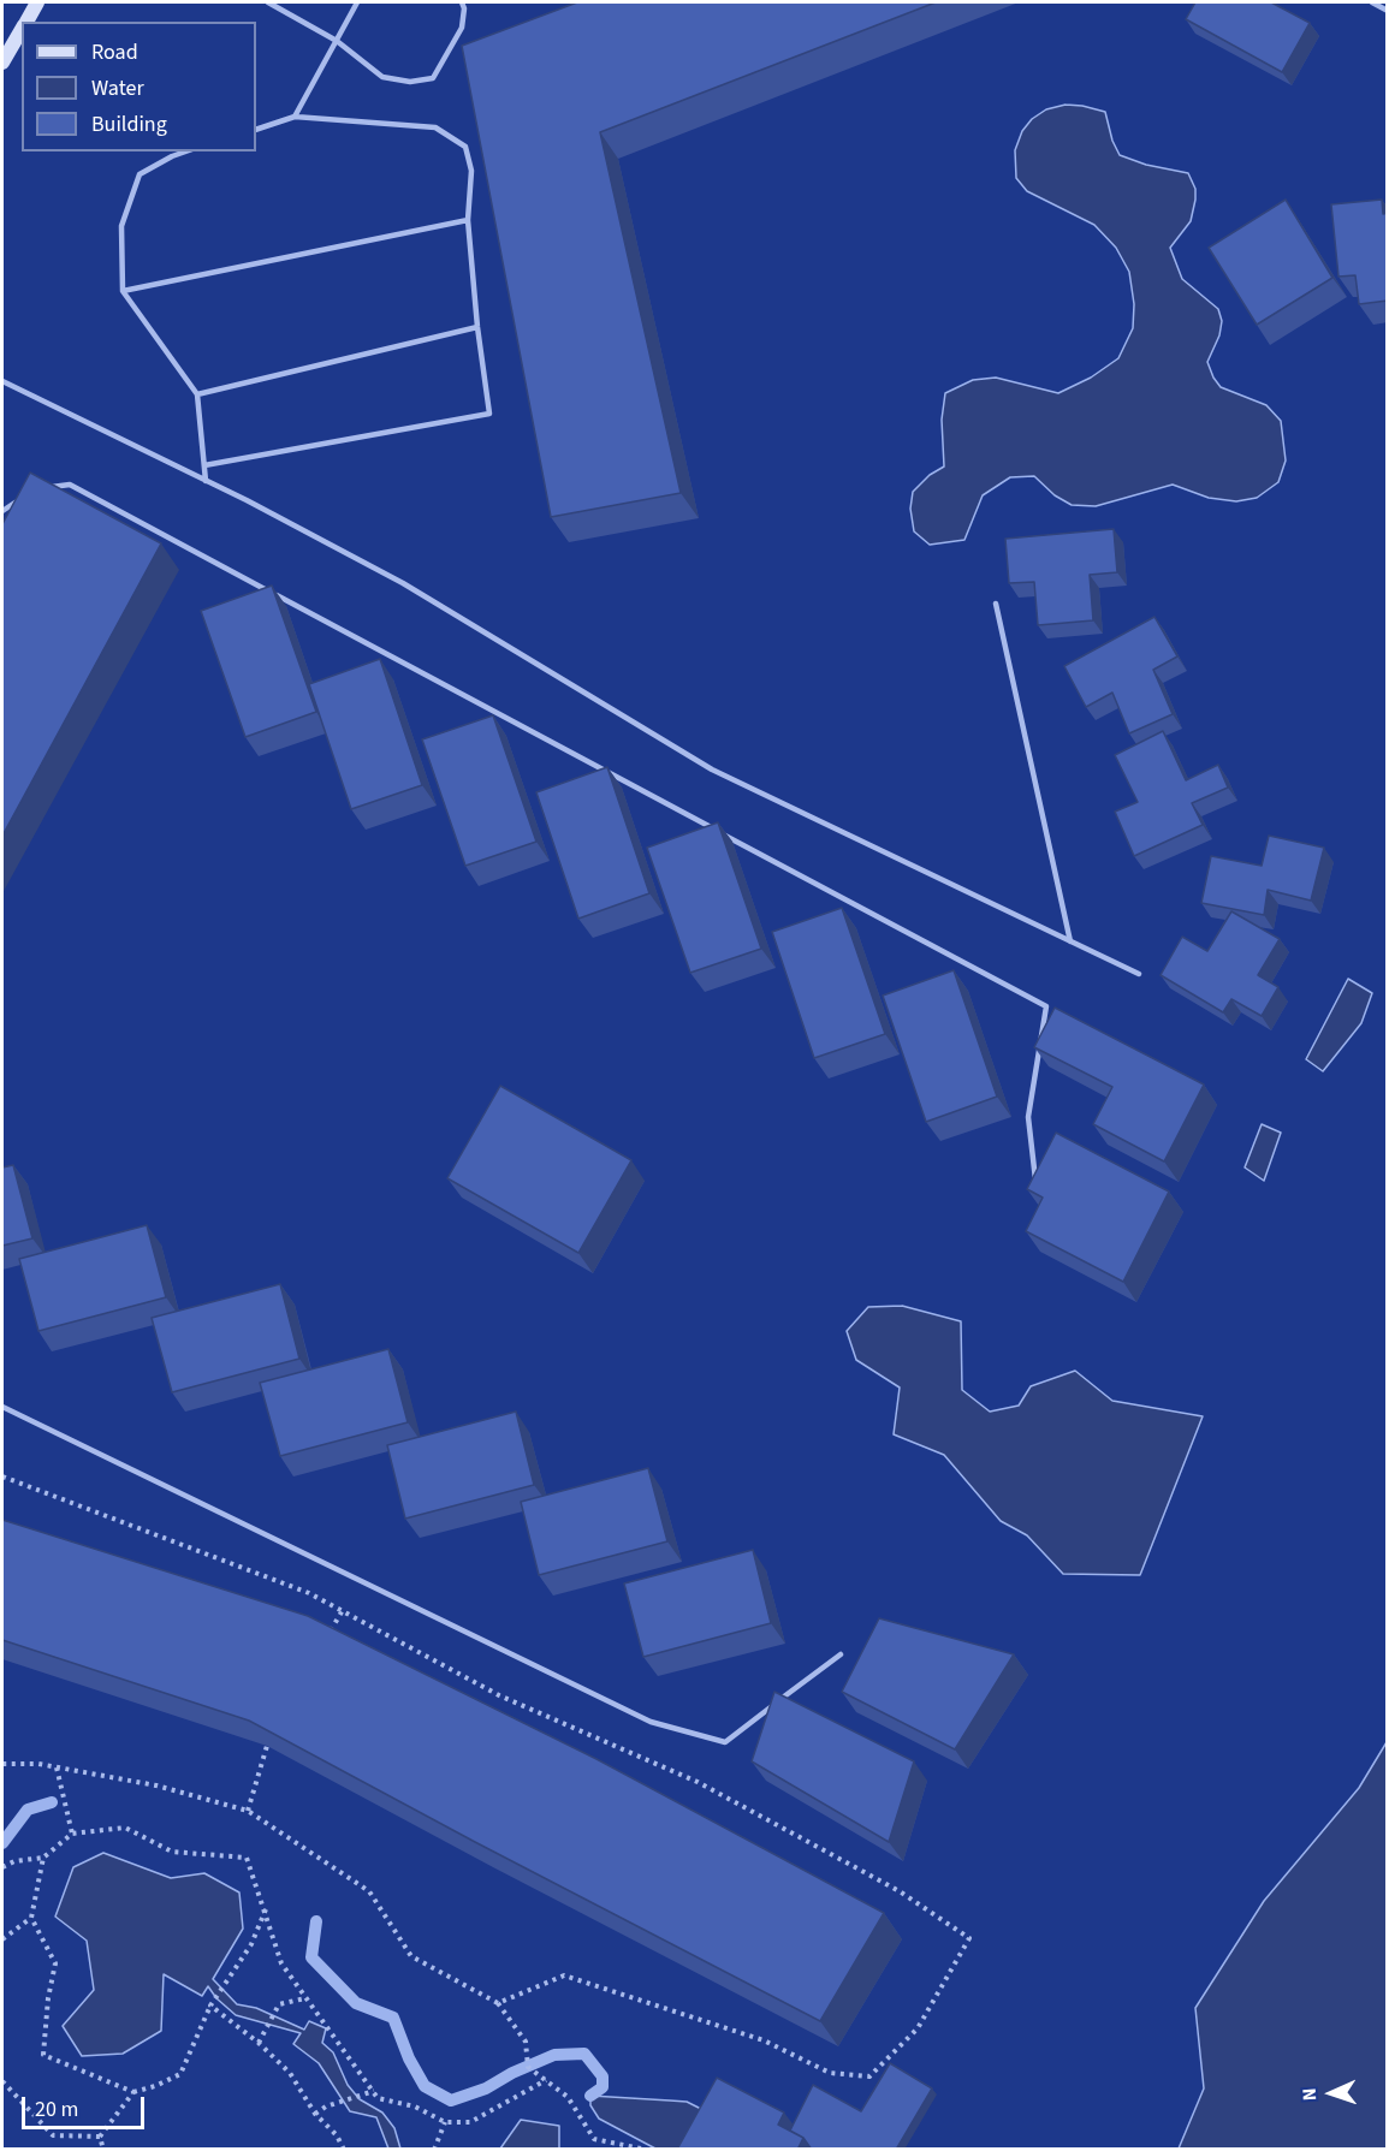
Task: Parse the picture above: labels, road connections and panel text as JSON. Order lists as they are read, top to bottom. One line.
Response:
{"legend":["Road","Water","Building"],"scale_bar":"20 m","north":"left"}
